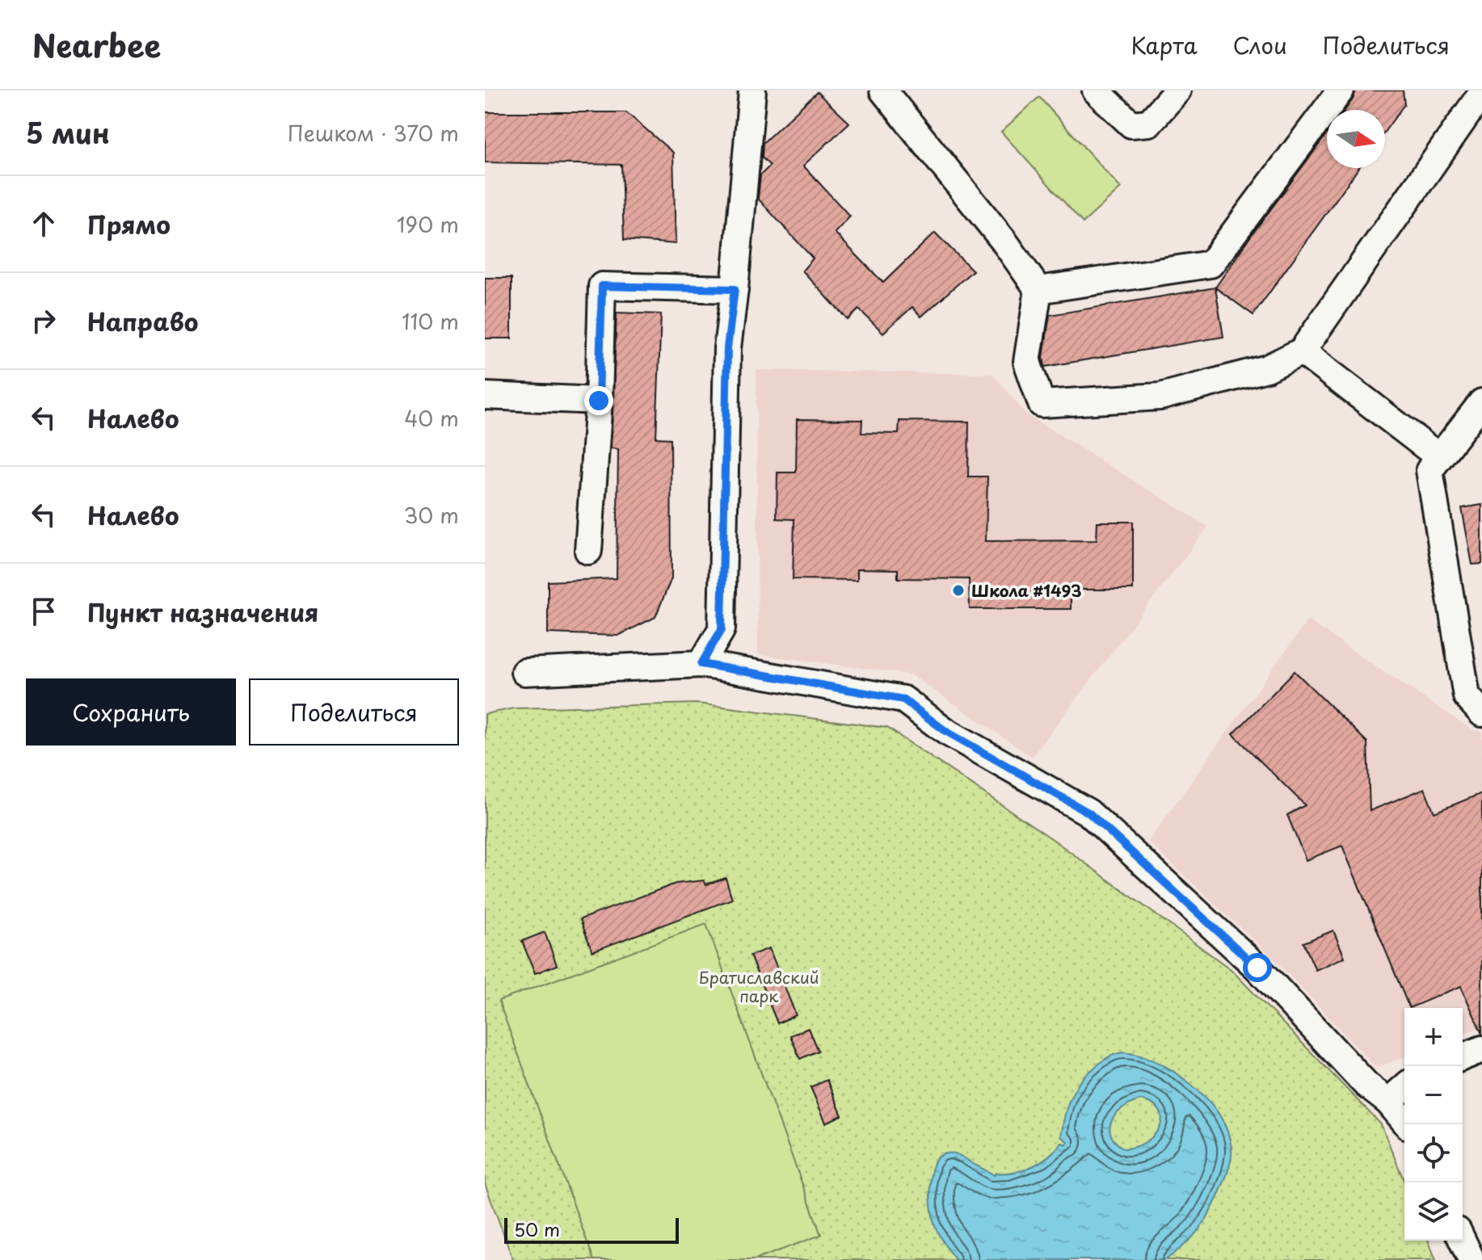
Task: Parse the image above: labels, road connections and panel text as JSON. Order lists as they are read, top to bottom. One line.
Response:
{"parks":["Братиславский парк"],"places":["Школа #1493"],"scale_bar":"50 m","north":"right","page":{"header":"Nearbee","nav":["Карта","Слои","Поделиться"],"heading":["5 мин","Пешком · 370 m"],"list":[["Прямо","190 m"],["Направо","110 m"],["Налево","40 m"],["Налево","30 m"],"Пункт назначения"],"buttons":["Сохранить","Поделиться"],"map_buttons":["+","−"],"scale":"50 m"}}
